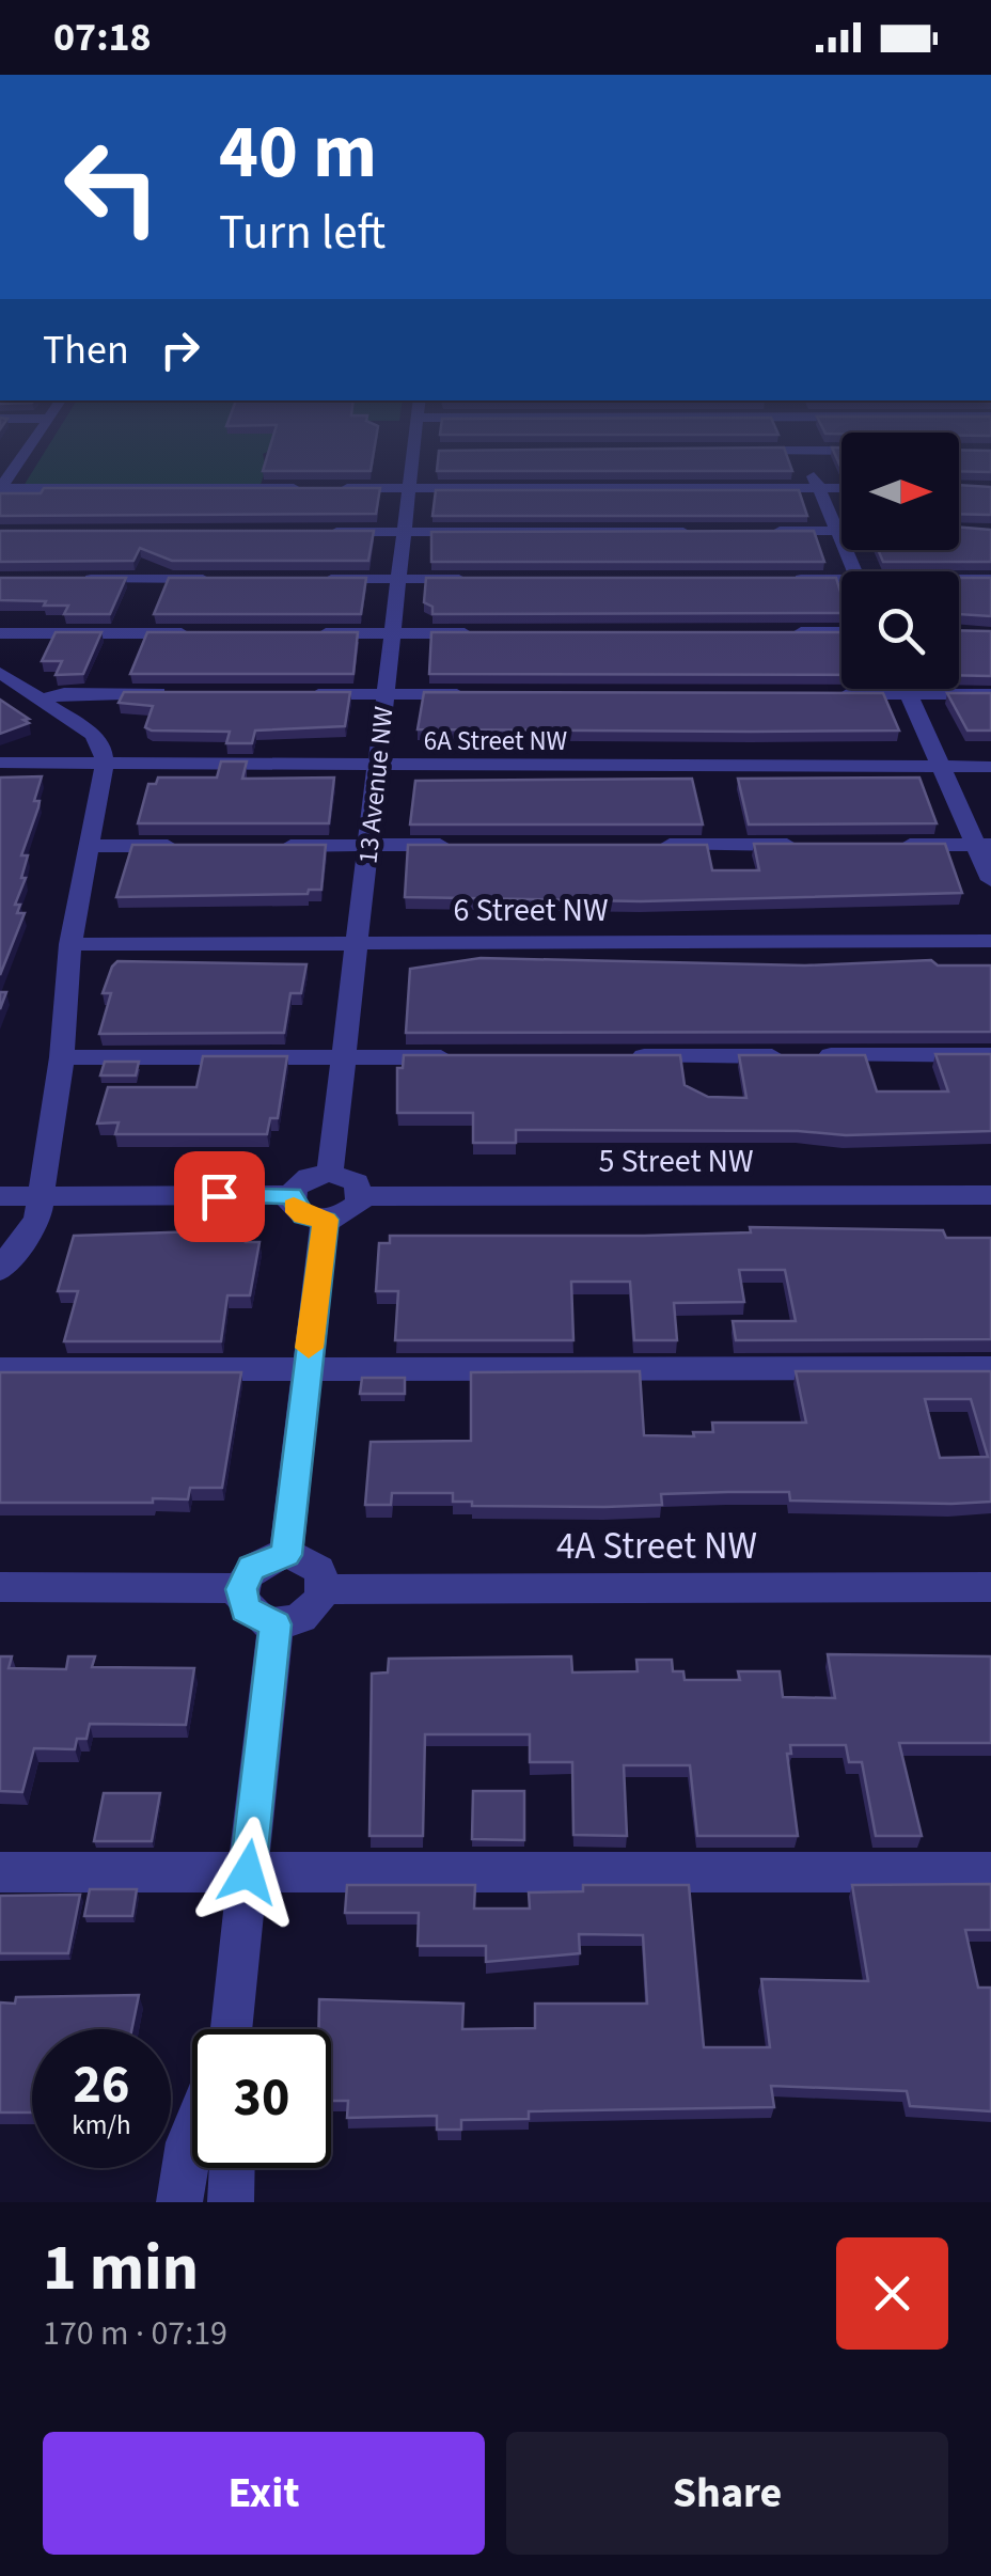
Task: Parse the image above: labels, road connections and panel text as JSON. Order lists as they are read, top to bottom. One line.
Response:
{"streets":{"street":["6A Street NW","13 Avenue NW","6 Street NW","5 Street NW","4A Street NW"]},"crossings":[["6A Street NW","13 Avenue NW"],["13 Avenue NW","6 Street NW"],["13 Avenue NW","5 Street NW"]],"north":"right","page":{"status":"07:18","turn":["40 m","Turn left"],"then":"Then","speed":"26 km/h","limit":"30","heading":["1 min","170 m · 07:19"],"buttons":["Exit","Share"]}}
